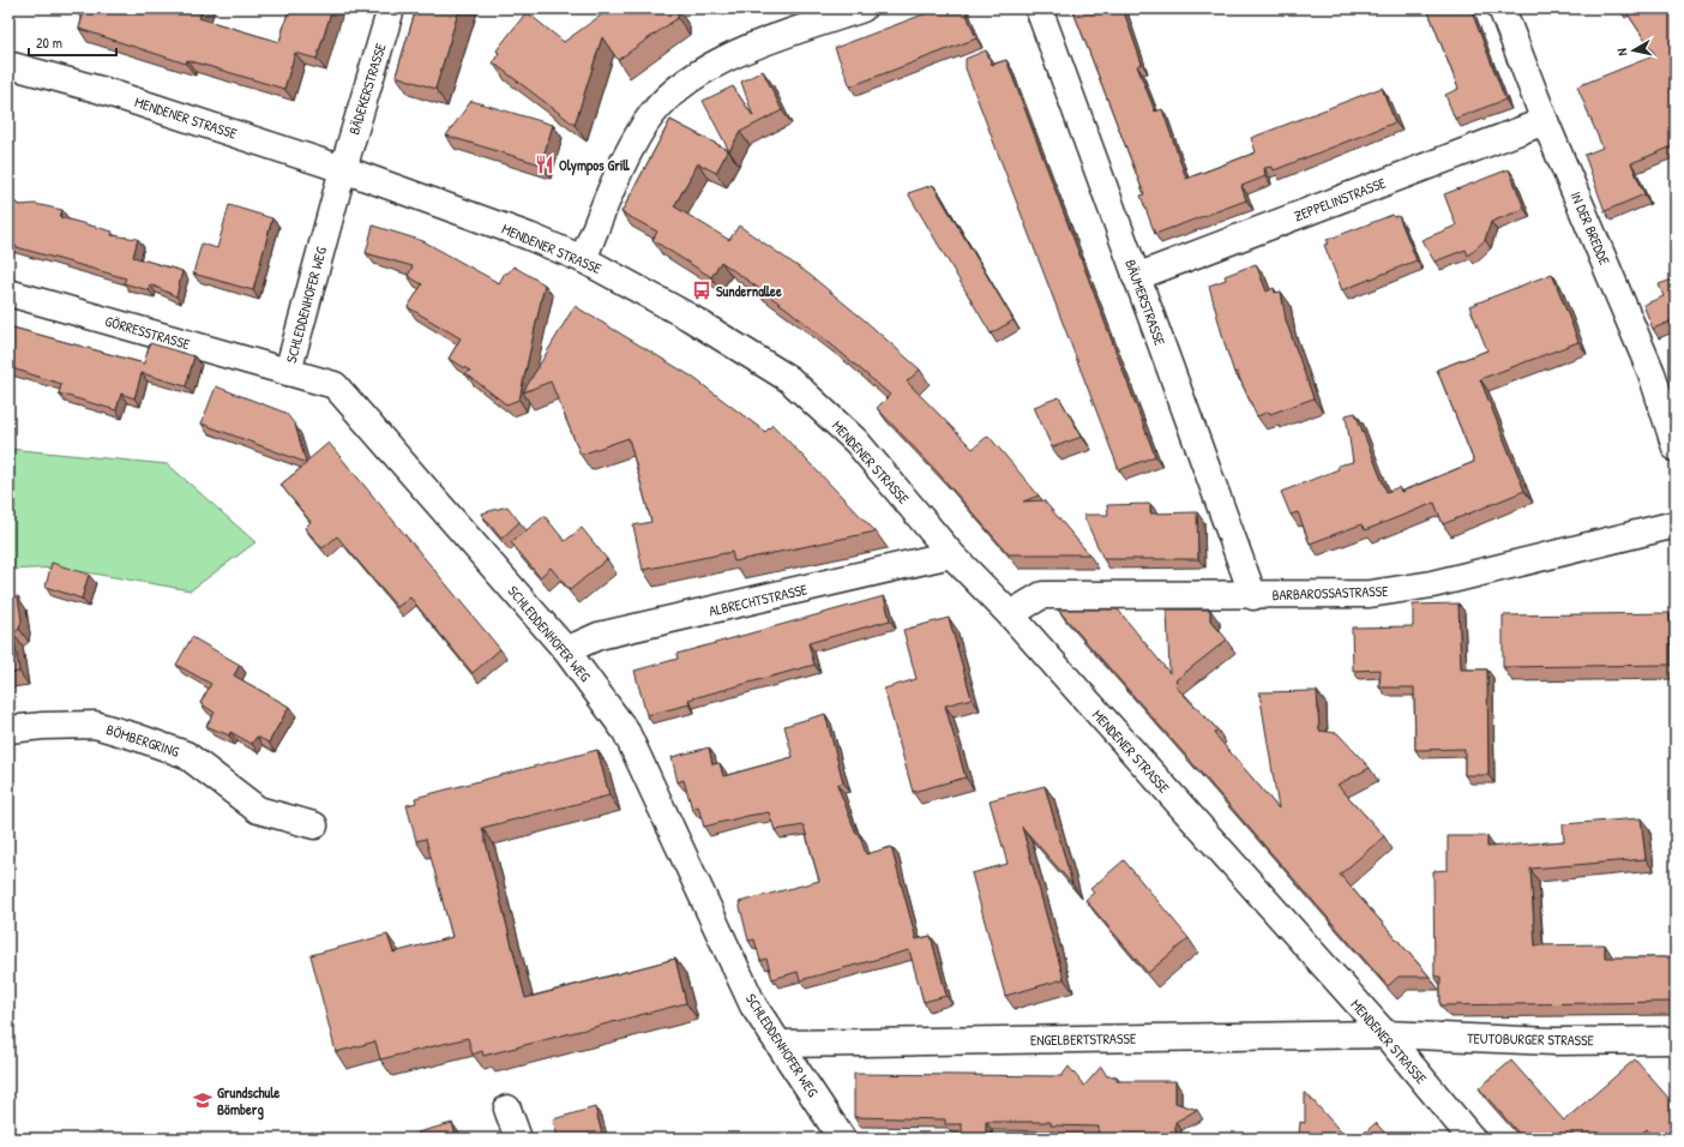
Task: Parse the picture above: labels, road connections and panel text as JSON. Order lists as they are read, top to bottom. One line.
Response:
{"streets":{"street":["BÄDEKERSTRASSE","MENDENER STRASSE","ZEPPELINSTRASSE","IN DER BREDDE","BÄUMERSTRASSE","SCHLEDDENHOFER WEG","GÖRRESSTRASSE","BARBAROSSASTRASSE","ALBRECHTSTRASSE","BÖMBERGRING","ENGELBERTSTRASSE","TEUTOBURGER STRASSE"]},"crossings":[["BÄDEKERSTRASSE","MENDENER STRASSE"],["BÄDEKERSTRASSE","SCHLEDDENHOFER WEG"],["MENDENER STRASSE","SCHLEDDENHOFER WEG"],["MENDENER STRASSE","BARBAROSSASTRASSE"],["MENDENER STRASSE","ALBRECHTSTRASSE"],["MENDENER STRASSE","ENGELBERTSTRASSE"],["MENDENER STRASSE","TEUTOBURGER STRASSE"],["ZEPPELINSTRASSE","IN DER BREDDE"],["ZEPPELINSTRASSE","BÄUMERSTRASSE"],["BÄUMERSTRASSE","BARBAROSSASTRASSE"],["SCHLEDDENHOFER WEG","GÖRRESSTRASSE"],["SCHLEDDENHOFER WEG","ALBRECHTSTRASSE"],["SCHLEDDENHOFER WEG","ENGELBERTSTRASSE"],["ENGELBERTSTRASSE","TEUTOBURGER STRASSE"]],"places":{"restaurant":["Olympos Grill"],"bus stop":["Sundernallee"],"school or university":["Grundschule Bömberg"]},"scale_bar":"20 m","north":"left"}
